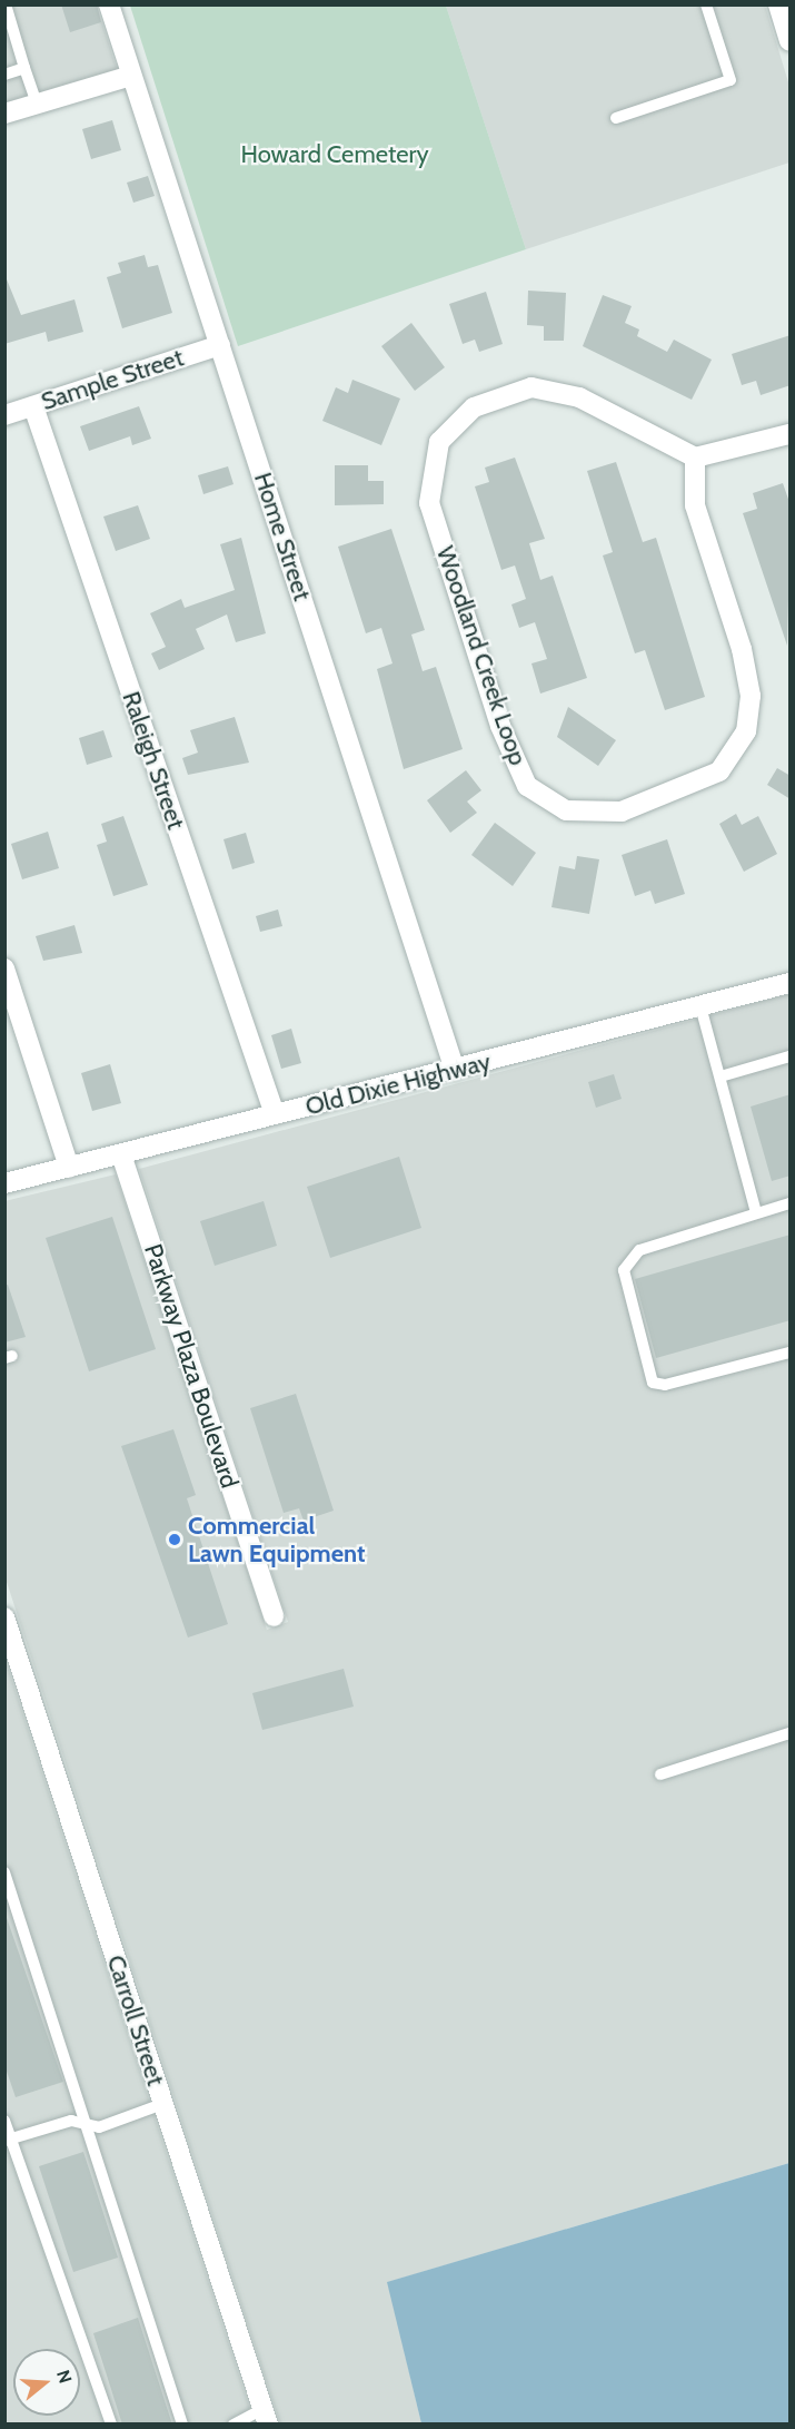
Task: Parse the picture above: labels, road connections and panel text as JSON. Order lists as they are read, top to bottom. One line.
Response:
{"streets":{"street":["Sample Street","Home Street","Woodland Creek Loop","Raleigh Street","Old Dixie Highway","Parkway Plaza Boulevard","Carroll Street"]},"crossings":[["Sample Street","Home Street"],["Sample Street","Raleigh Street"],["Home Street","Old Dixie Highway"],["Raleigh Street","Old Dixie Highway"],["Old Dixie Highway","Parkway Plaza Boulevard"]],"parks":["Howard Cemetery"],"places":["Commercial Lawn Equipment"],"north":"right"}
